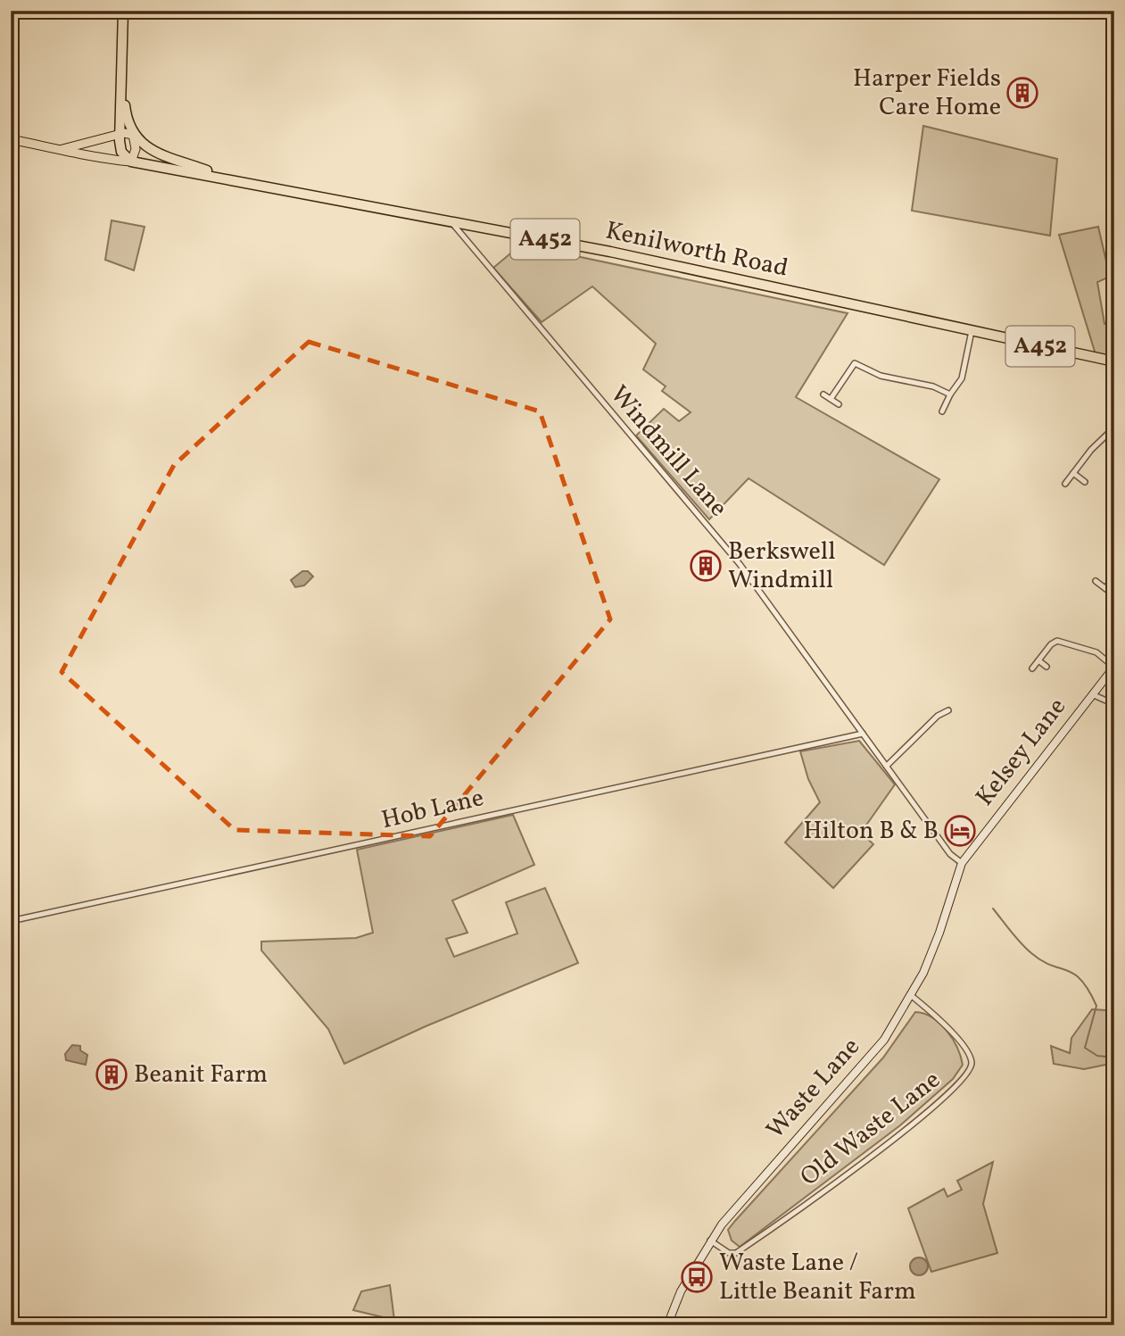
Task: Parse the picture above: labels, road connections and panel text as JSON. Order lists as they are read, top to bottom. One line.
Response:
{"streets":{"highway":["A452","Kenilworth Road"],"main road":["Kelsey Lane","Waste Lane"],"street":["Windmill Lane","Hob Lane","Old Waste Lane"]},"crossings":[["A452","Kenilworth Road"],["Kenilworth Road","Windmill Lane"],["Windmill Lane","Kelsey Lane"],["Windmill Lane","Hob Lane"],["Windmill Lane","Waste Lane"],["Kelsey Lane","Waste Lane"],["Waste Lane","Old Waste Lane"]],"places":{"building":["Harper Fields Care Home","Berkswell Windmill","Beanit Farm"],"hotel":["Hilton B & B"],"bus stop":["Waste Lane / Little Beanit Farm"]}}
